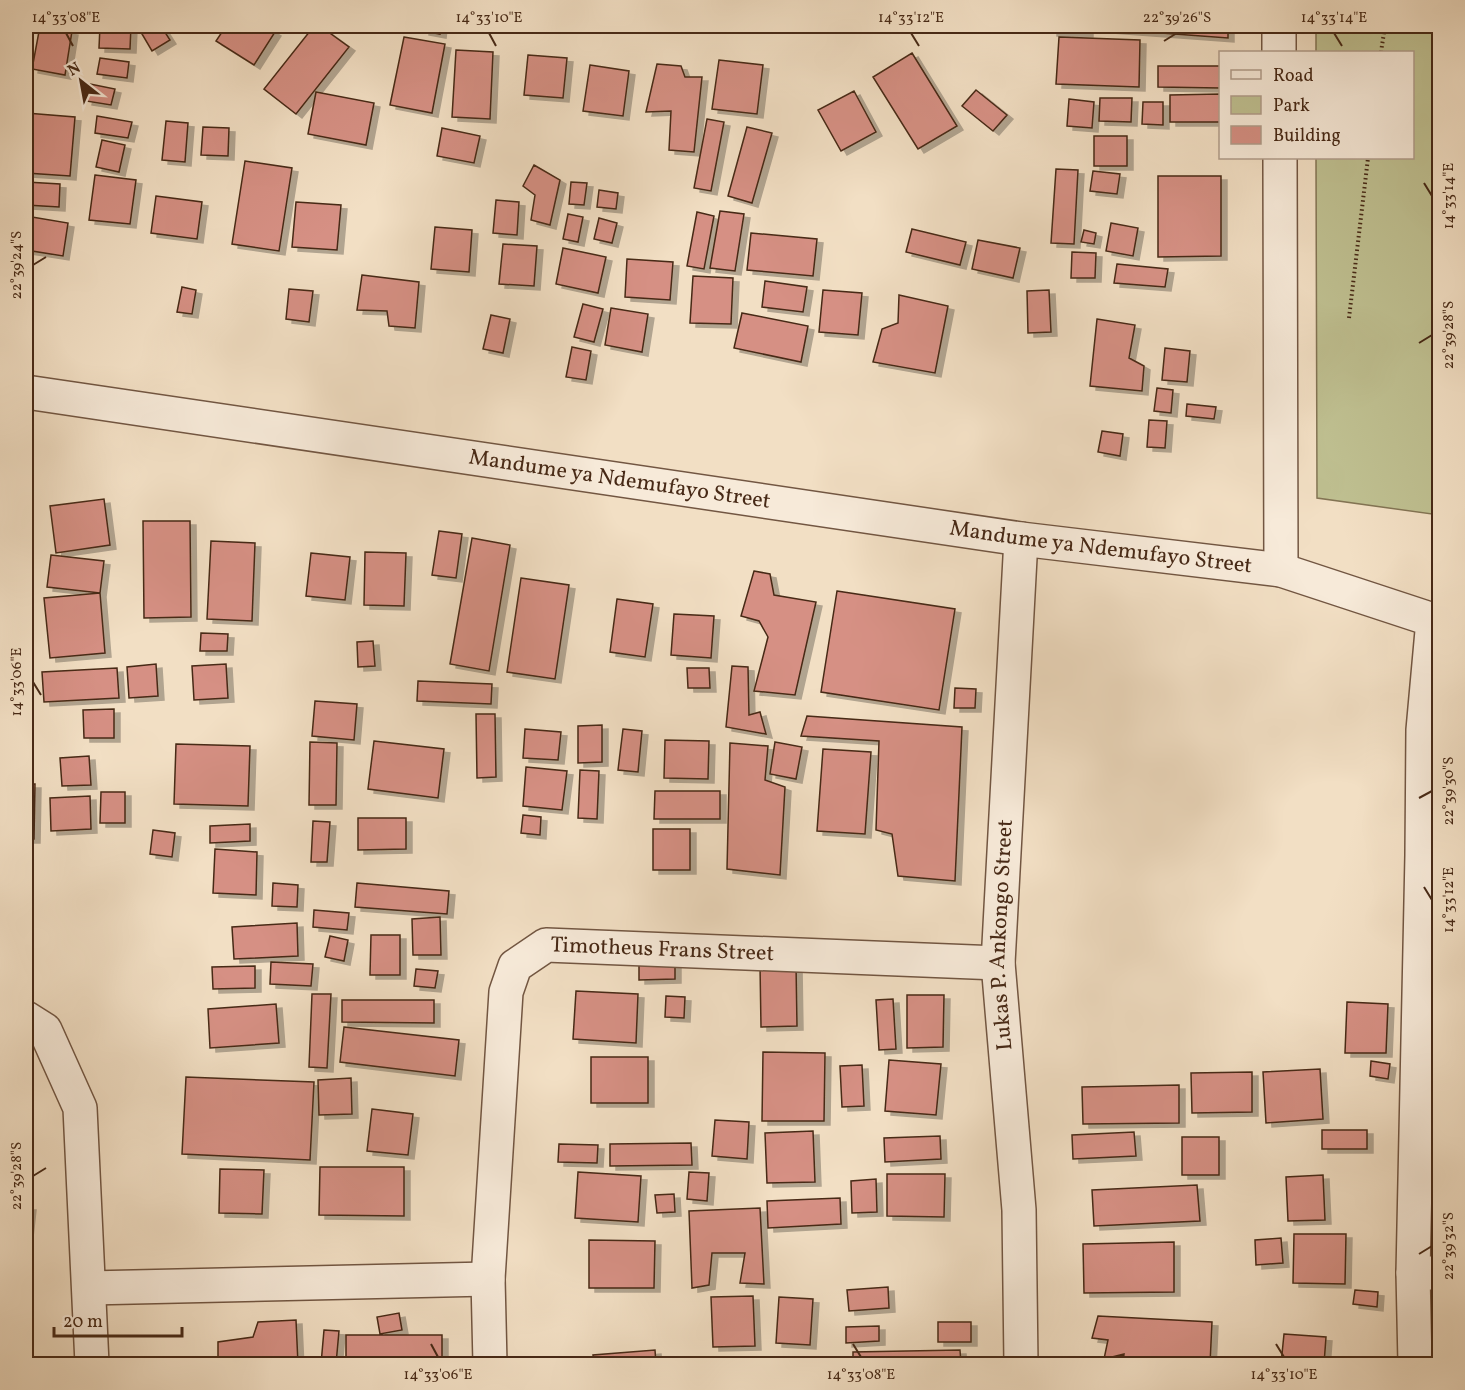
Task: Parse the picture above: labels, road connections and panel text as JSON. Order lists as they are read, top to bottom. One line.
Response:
{"streets":{"street":["Mandume ya Ndemufayo Street","Lukas P. Ankongo Street","Timotheus Frans Street"]},"crossings":[["Mandume ya Ndemufayo Street","Lukas P. Ankongo Street"],["Lukas P. Ankongo Street","Timotheus Frans Street"]],"legend":["Road","Park","Building"],"scale_bar":"20 m","north":"top left","coordinates":["14°33'08\"E","14°33'10\"E","14°33'12\"E","22°39'26\"S","14°33'14\"E","22°39'24\"S","22°39'28\"S","14°33'06\"E","22°39'30\"S","22°39'32\"S"]}
